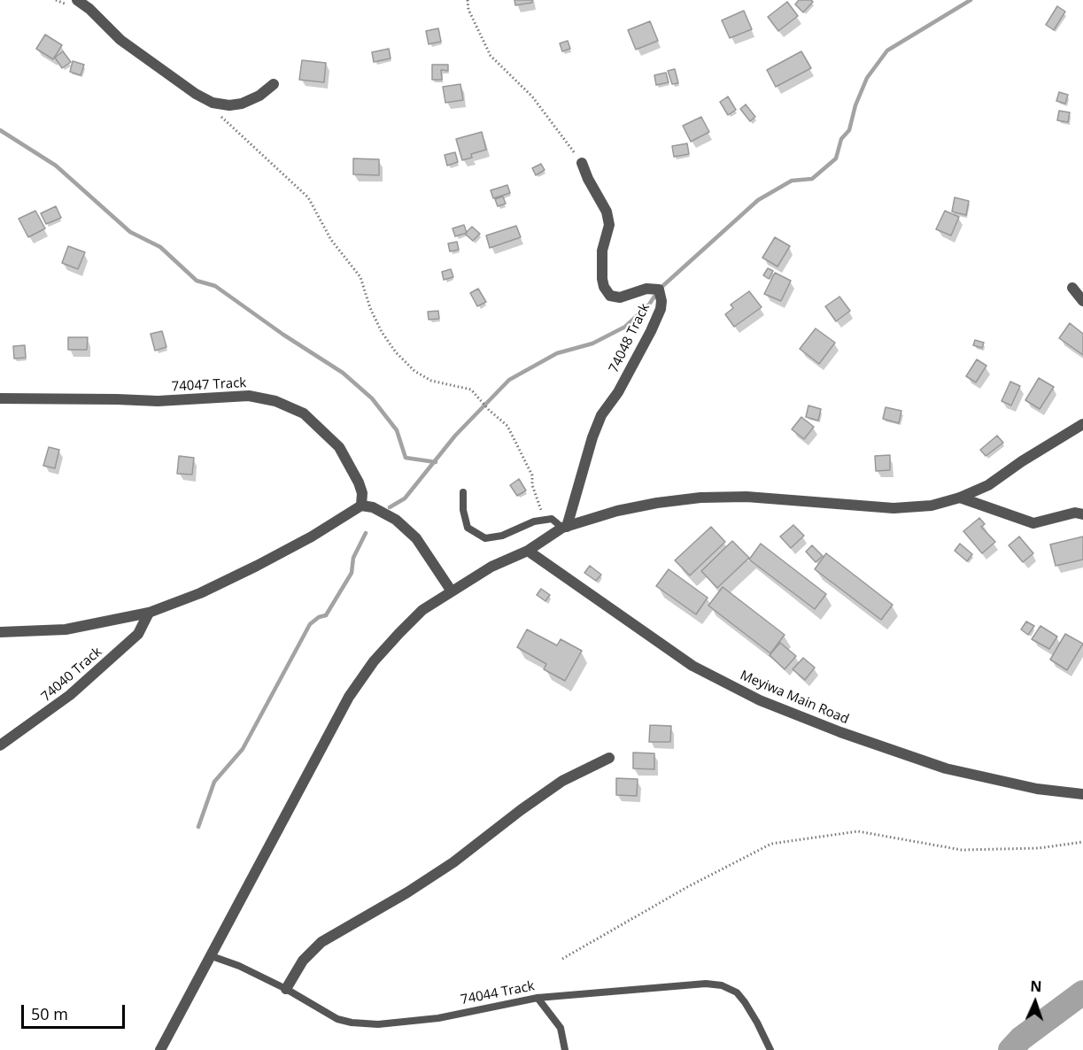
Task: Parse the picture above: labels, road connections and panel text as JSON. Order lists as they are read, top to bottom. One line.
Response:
{"streets":{"street":["74048 Track","74047 Track","74040 Track","Meyiwa Main Road"],"lane":["74044 Track"]},"scale_bar":"50 m","north":"top"}
